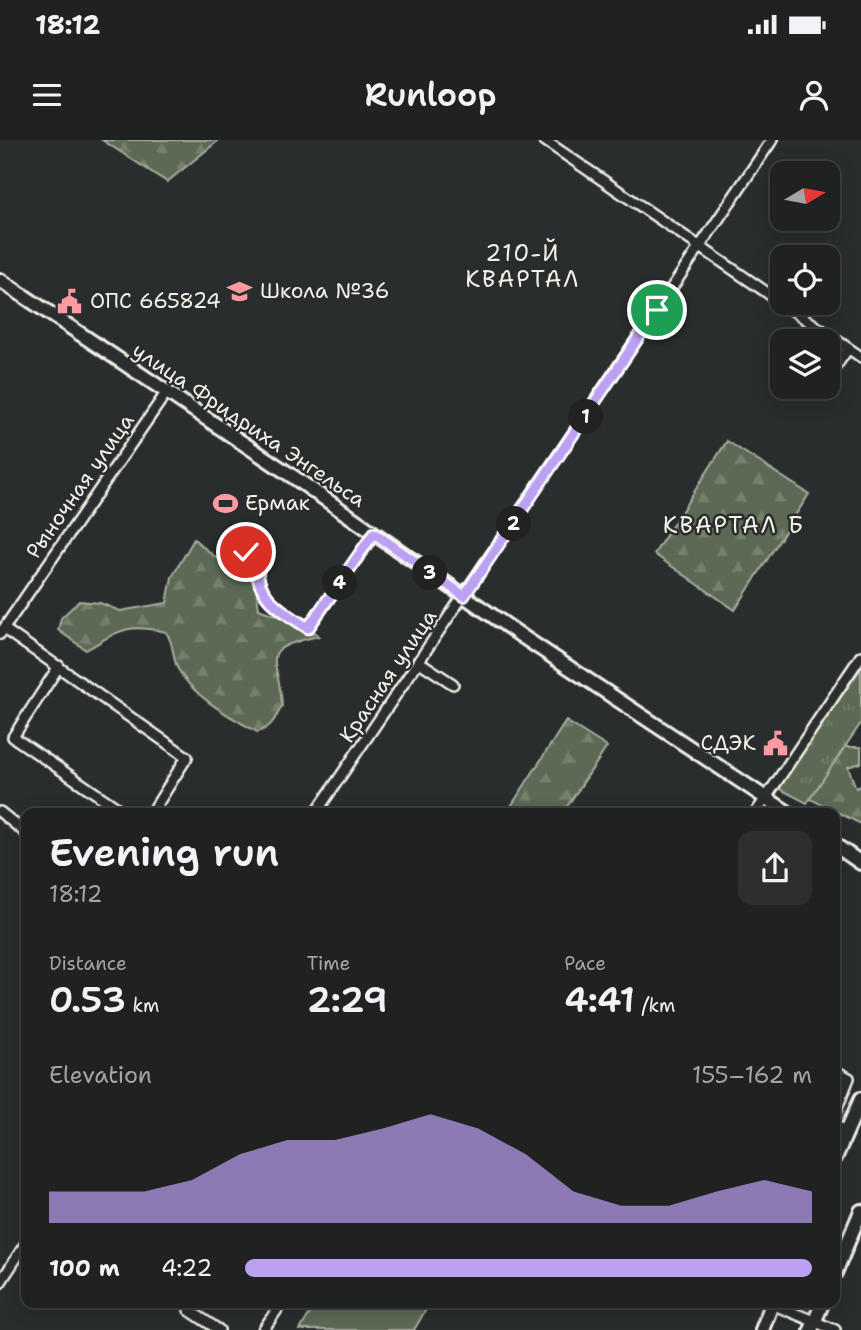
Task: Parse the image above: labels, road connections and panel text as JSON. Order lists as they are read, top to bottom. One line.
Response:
{"streets":{"street":["улица Фридриха Энгельса","Рыночная улица","Красная улица"]},"crossings":[["улица Фридриха Энгельса","Рыночная улица"],["улица Фридриха Энгельса","Красная улица"]],"districts":["210-Й КВАРТАЛ","КВАРТАЛ Б"],"places":{"school or university":["Школа №36"],"public building":["ОПС 665824","СДЭК"],"sports":["Ермак"]},"north":"right","page":{"status":"18:12","header":"Runloop","pins":["1","2","3","4"],"heading":["Evening run","18:12"],"stats":[["Distance","0.53 km"],["Time","2:29"],["Pace","4:41 /km"]],"chart":["Elevation","155–162 m"],"list":[{"name":"100 m","note":"4:22"}]}}
